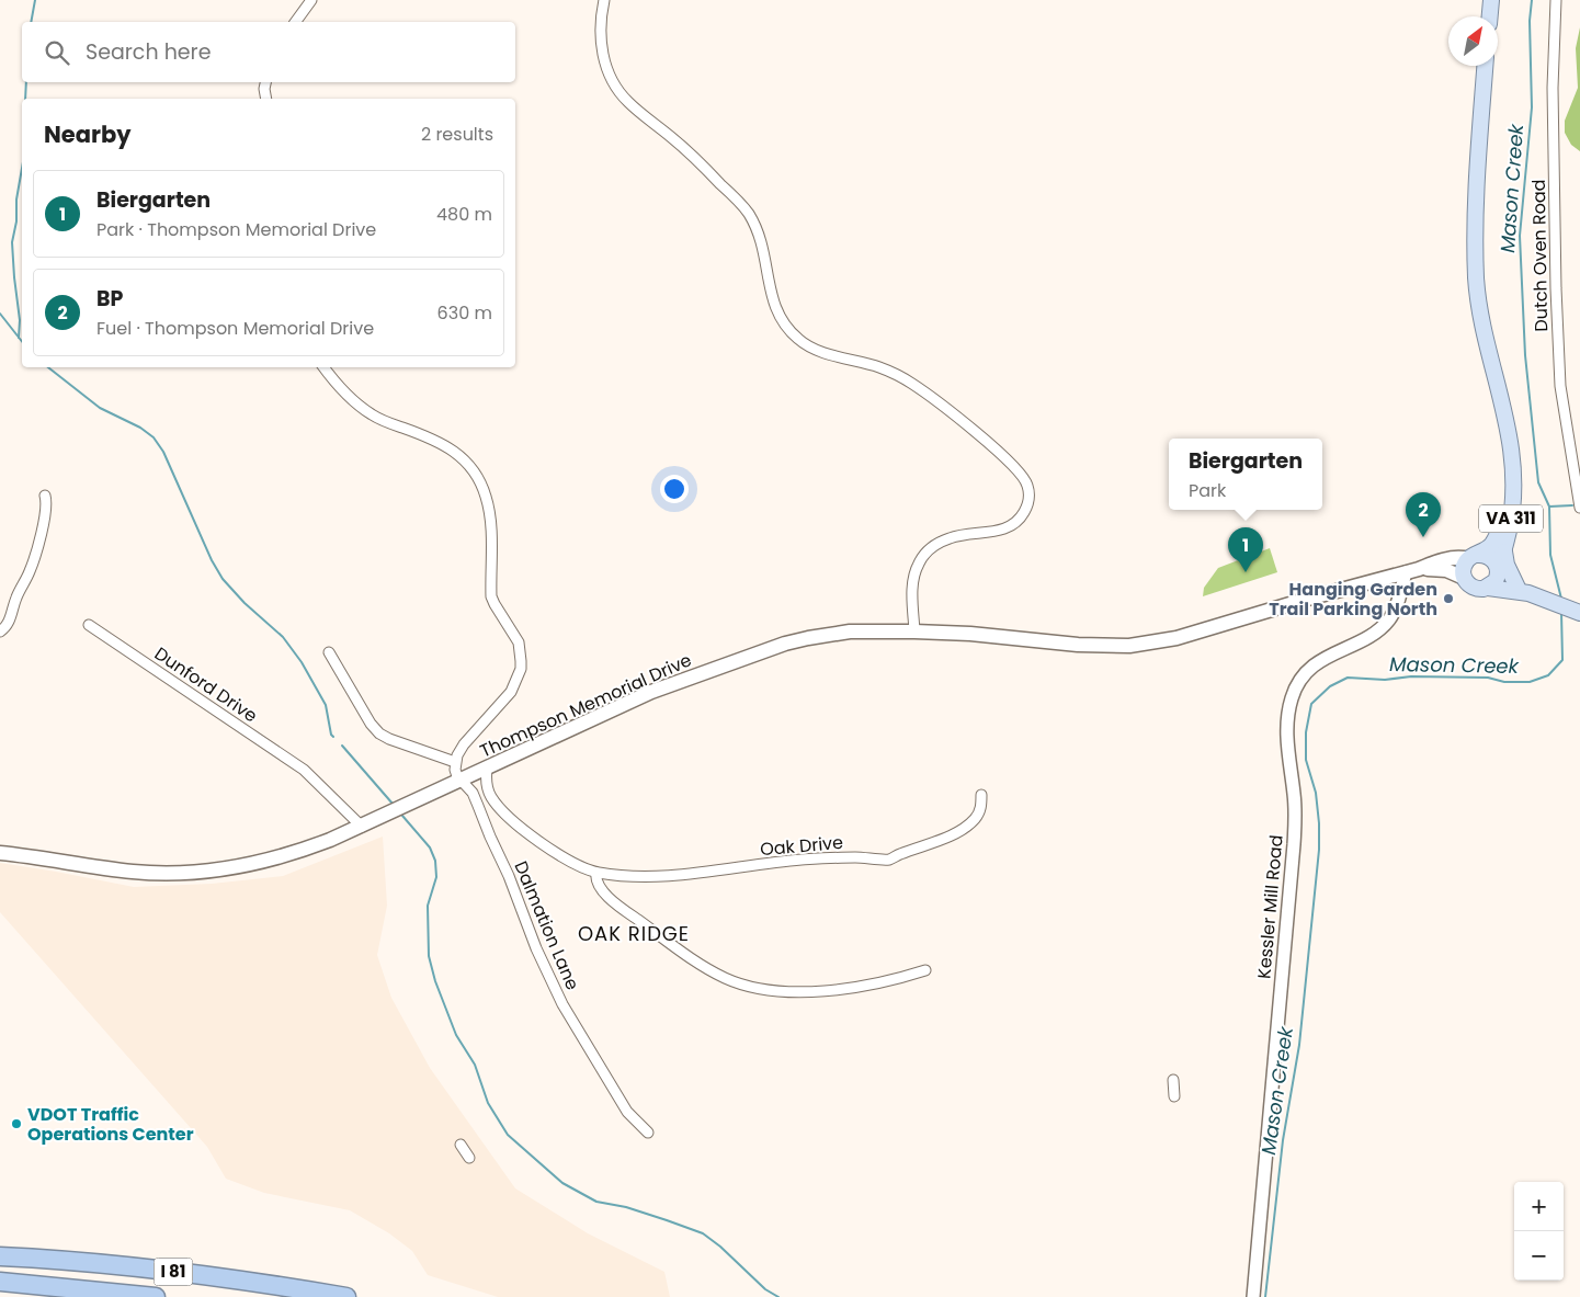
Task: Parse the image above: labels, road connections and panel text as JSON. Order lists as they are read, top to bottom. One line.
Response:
{"streets":{"highway":["I 81"],"main road":["VA 311","Thompson Memorial Drive"],"street":["Dutch Oven Road","Dunford Drive","Oak Drive","Kessler Mill Road","Dalmation Lane"]},"crossings":[["VA 311","Thompson Memorial Drive"],["Dunford Drive","Thompson Memorial Drive"],["Thompson Memorial Drive","Oak Drive"],["Thompson Memorial Drive","Kessler Mill Road"],["Thompson Memorial Drive","Dalmation Lane"]],"districts":["OAK RIDGE"],"water":["Mason Creek"],"places":["Hanging Garden Trail Parking North","VDOT Traffic Operations Center"],"north":"top right","page":{"search":"Search here","heading":["Nearby","2 results"],"list":[{"mark":"1","name":"Biergarten","note":"Park · Thompson Memorial Drive","value":"480 m"},{"mark":"2","name":"BP","note":"Fuel · Thompson Memorial Drive","value":"630 m"}],"popup":["Biergarten","Park"],"pins":["2","1"],"map_buttons":["+","−"]}}
